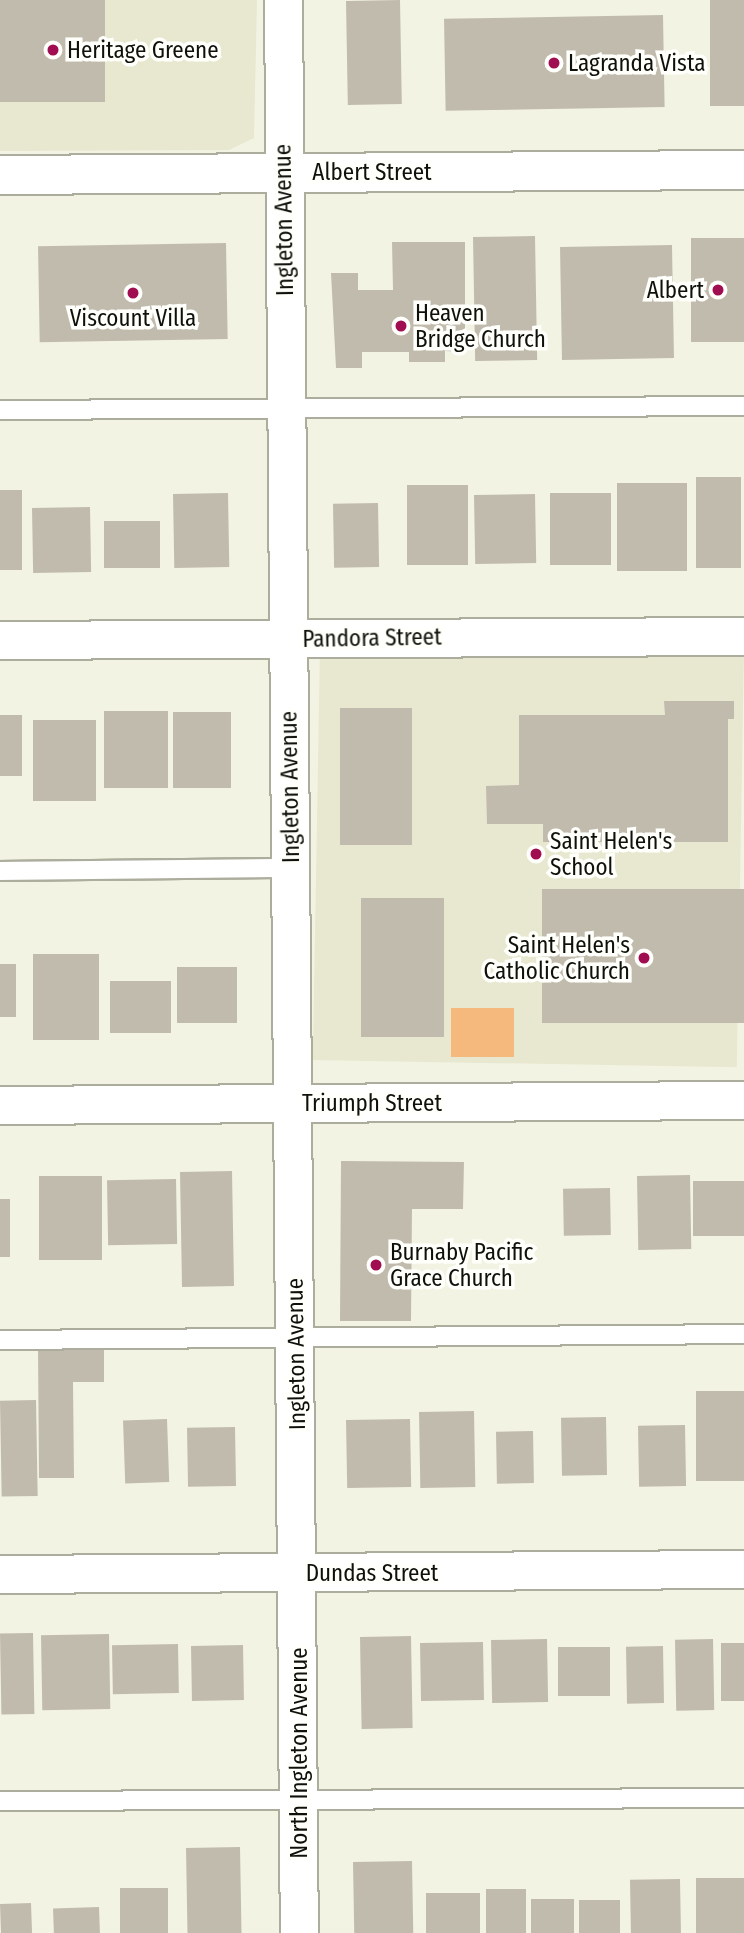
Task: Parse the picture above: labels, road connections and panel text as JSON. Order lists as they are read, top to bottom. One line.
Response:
{"streets":{"street":["Albert Street","Ingleton Avenue","Pandora Street","Triumph Street","Dundas Street","North Ingleton Avenue"]},"crossings":[["Albert Street","Ingleton Avenue"],["Ingleton Avenue","Pandora Street"],["Ingleton Avenue","Triumph Street"],["Ingleton Avenue","Dundas Street"],["Ingleton Avenue","North Ingleton Avenue"],["Dundas Street","North Ingleton Avenue"]],"places":["Heritage Greene","Lagranda Vista","Albert","Viscount Villa","Heaven Bridge Church","Saint Helen's School","Saint Helen's Catholic Church","Burnaby Pacific Grace Church"]}
